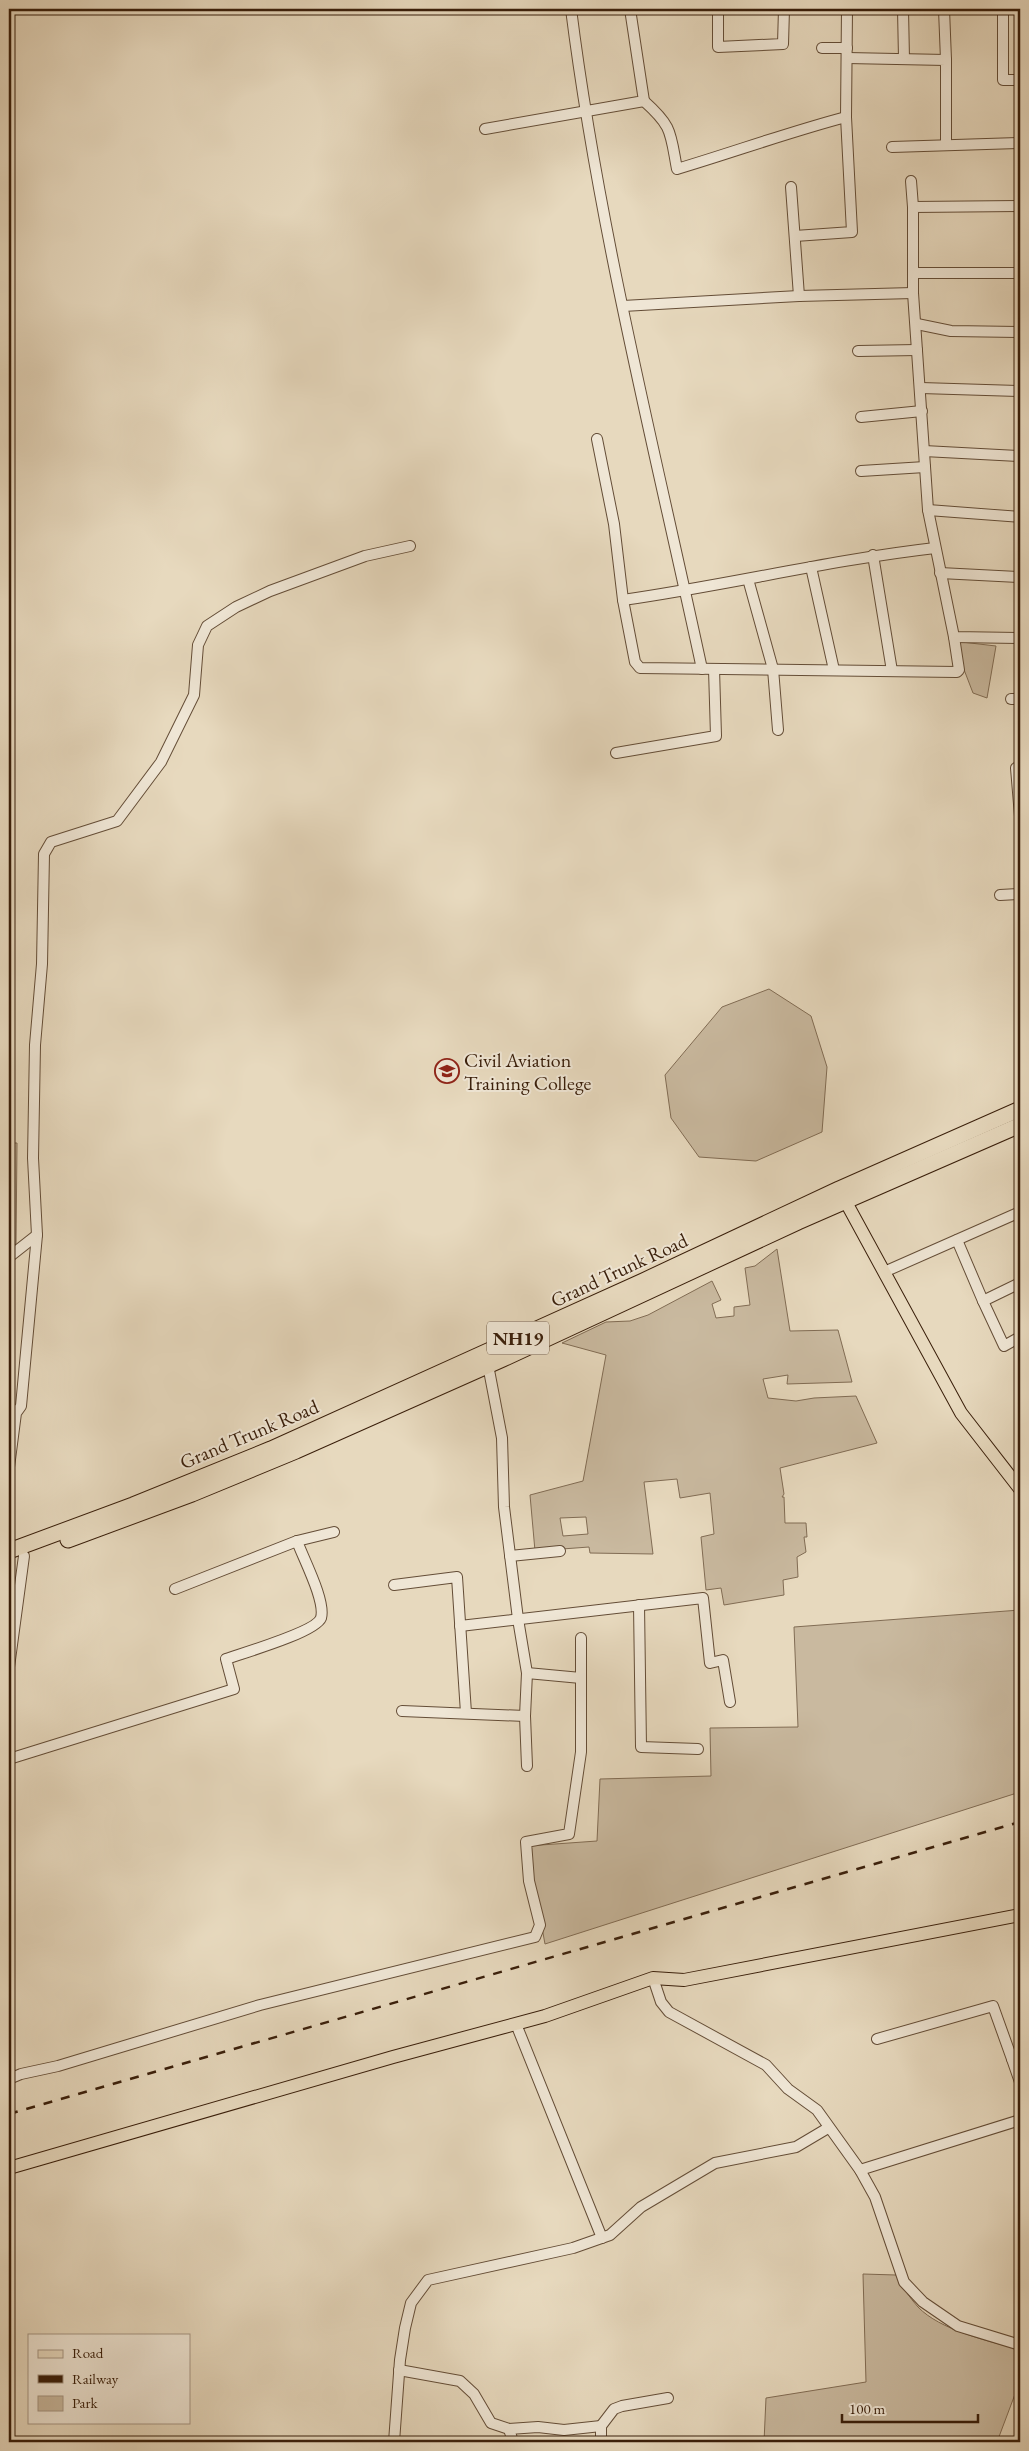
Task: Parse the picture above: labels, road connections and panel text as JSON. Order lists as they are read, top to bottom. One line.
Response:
{"streets":{"highway":["Grand Trunk Road","NH19"]},"places":{"school or university":["Civil Aviation Training College"]},"legend":["Road","Railway","Park"],"scale_bar":"100 m"}
